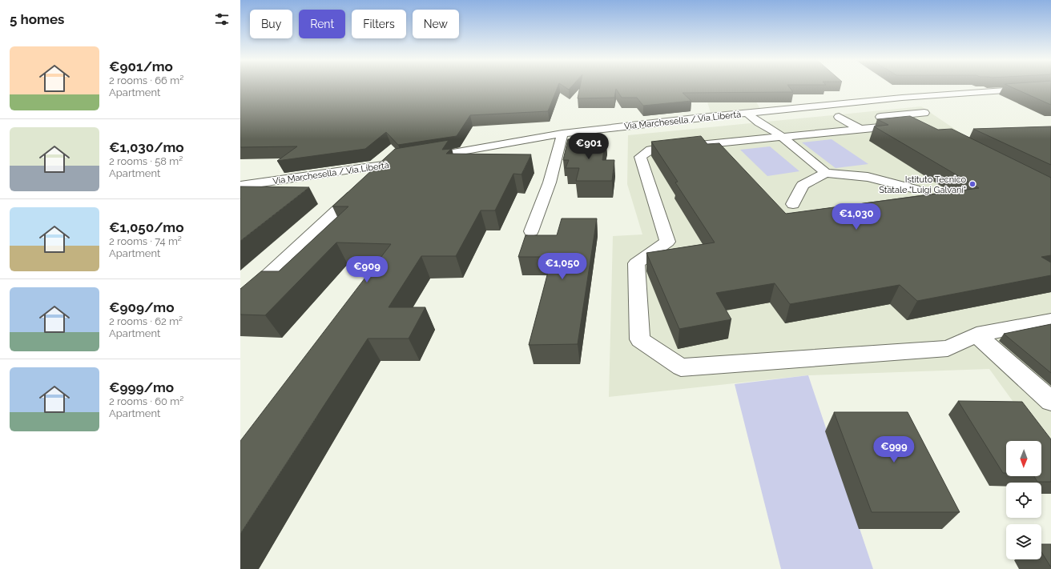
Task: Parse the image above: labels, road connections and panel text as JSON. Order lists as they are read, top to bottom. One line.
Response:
{"streets":{"street":["Via Marchesella / Via Libertà"]},"places":["Istituto Tecnico Statale \"Luigi Galvani\""],"north":"bottom","page":{"heading":"5 homes","chip":["Buy","Rent","Filters","New"],"list":[{"name":"€901/mo","note":"2 rooms · 66 m² · Apartment"},{"name":"€1,030/mo","note":"2 rooms · 58 m² · Apartment"},{"name":"€1,050/mo","note":"2 rooms · 74 m² · Apartment"},{"name":"€909/mo","note":"2 rooms · 62 m² · Apartment"},{"name":"€999/mo","note":"2 rooms · 60 m² · Apartment"}],"price":["€901","€1,030","€1,050","€909","€999"]}}
